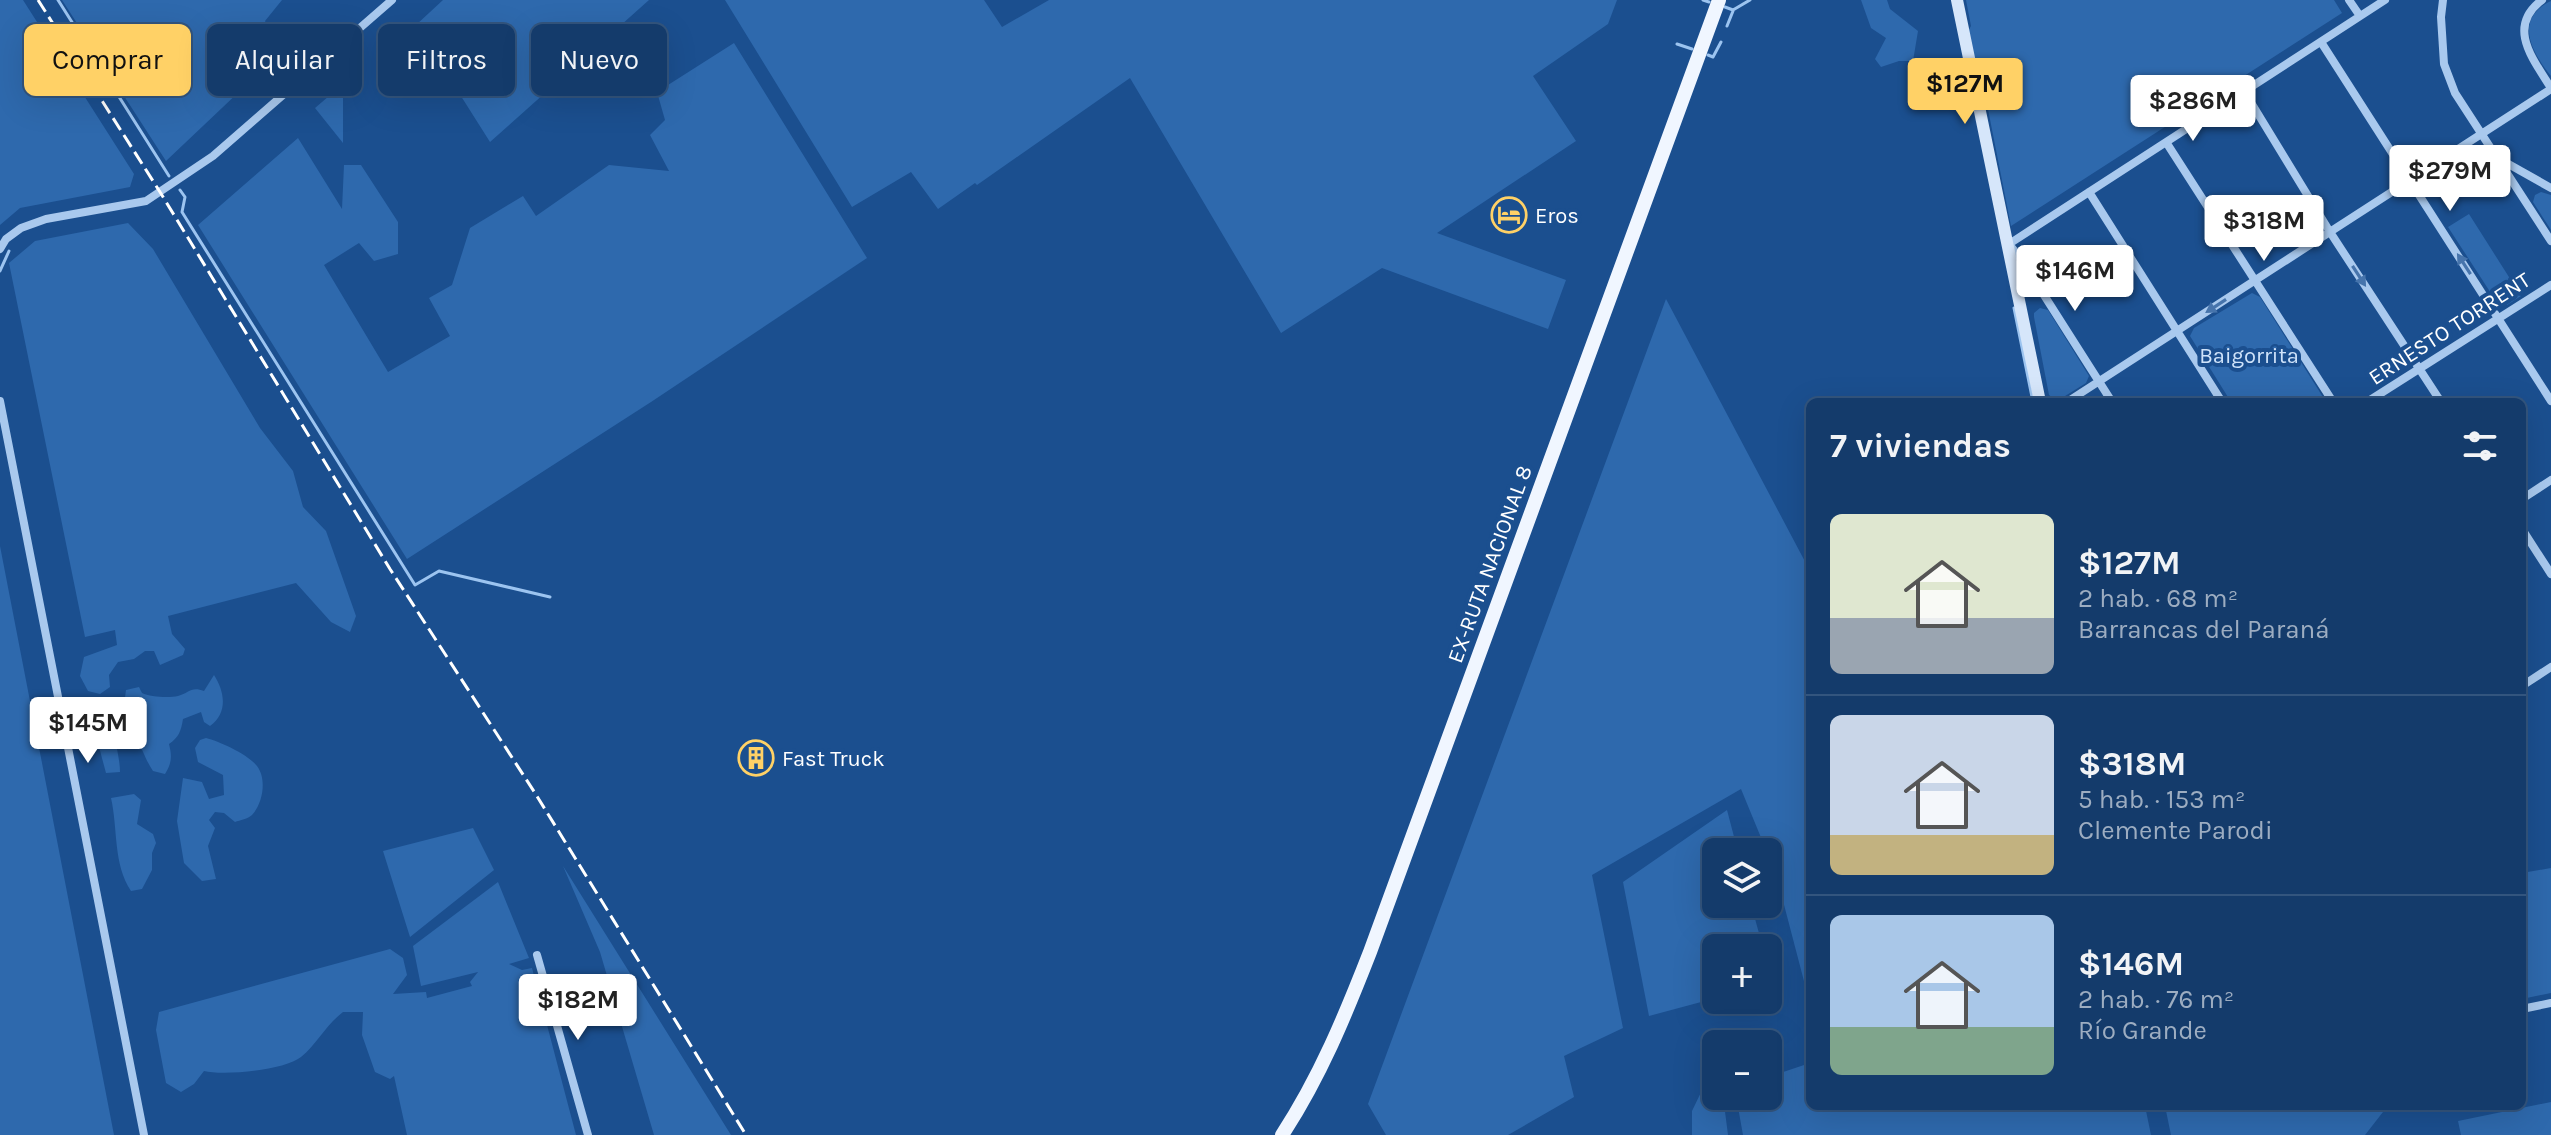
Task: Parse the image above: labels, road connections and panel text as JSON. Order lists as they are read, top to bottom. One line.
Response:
{"streets":{"main road":["EX-RUTA NACIONAL 8"],"street":["ERNESTO TORRENT"]},"parks":["Baigorrita"],"places":{"hotel":["Eros"],"building":["Fast Truck"]},"page":{"chip":["Comprar","Alquilar","Filtros","Nuevo"],"price":["$127M","$286M","$279M","$318M","$146M","$145M","$182M"],"heading":"7 viviendas","list":[{"name":"$127M","note":"2 hab. · 68 m² · Barrancas del Paraná"},{"name":"$318M","note":"5 hab. · 153 m² · Clemente Parodi"},{"name":"$146M","note":"2 hab. · 76 m² · Río Grande"}],"map_buttons":["+","−"]}}
